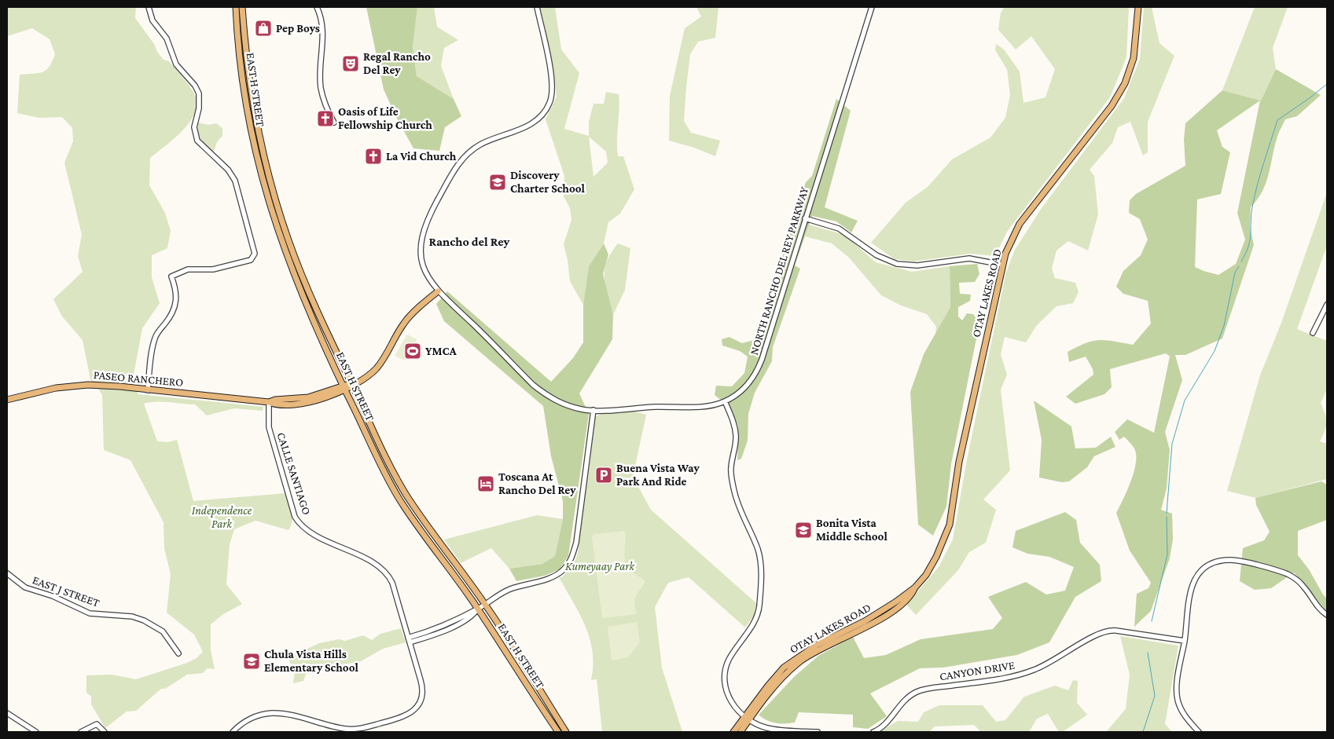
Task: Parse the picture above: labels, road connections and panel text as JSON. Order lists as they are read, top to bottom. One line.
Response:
{"streets":{"main road":["EAST H STREET","OTAY LAKES ROAD","PASEO RANCHERO"],"street":["NORTH RANCHO DEL REY PARKWAY","CALLE SANTIAGO","EAST J STREET","CANYON DRIVE"]},"crossings":[["EAST H STREET","PASEO RANCHERO"],["NORTH RANCHO DEL REY PARKWAY","PASEO RANCHERO"],["PASEO RANCHERO","CALLE SANTIAGO"]],"districts":["Rancho del Rey"],"parks":["Independence Park","Kumeyaay Park"],"places":{"shop":["Pep Boys"],"theatre":["Regal Rancho Del Rey"],"church":["Oasis of Life Fellowship Church","La Vid Church"],"school or university":["Discovery Charter School","Bonita Vista Middle School","Chula Vista Hills Elementary School"],"sports":["YMCA"],"parking":["Buena Vista Way Park And Ride"],"hotel":["Toscana At Rancho Del Rey"]}}
